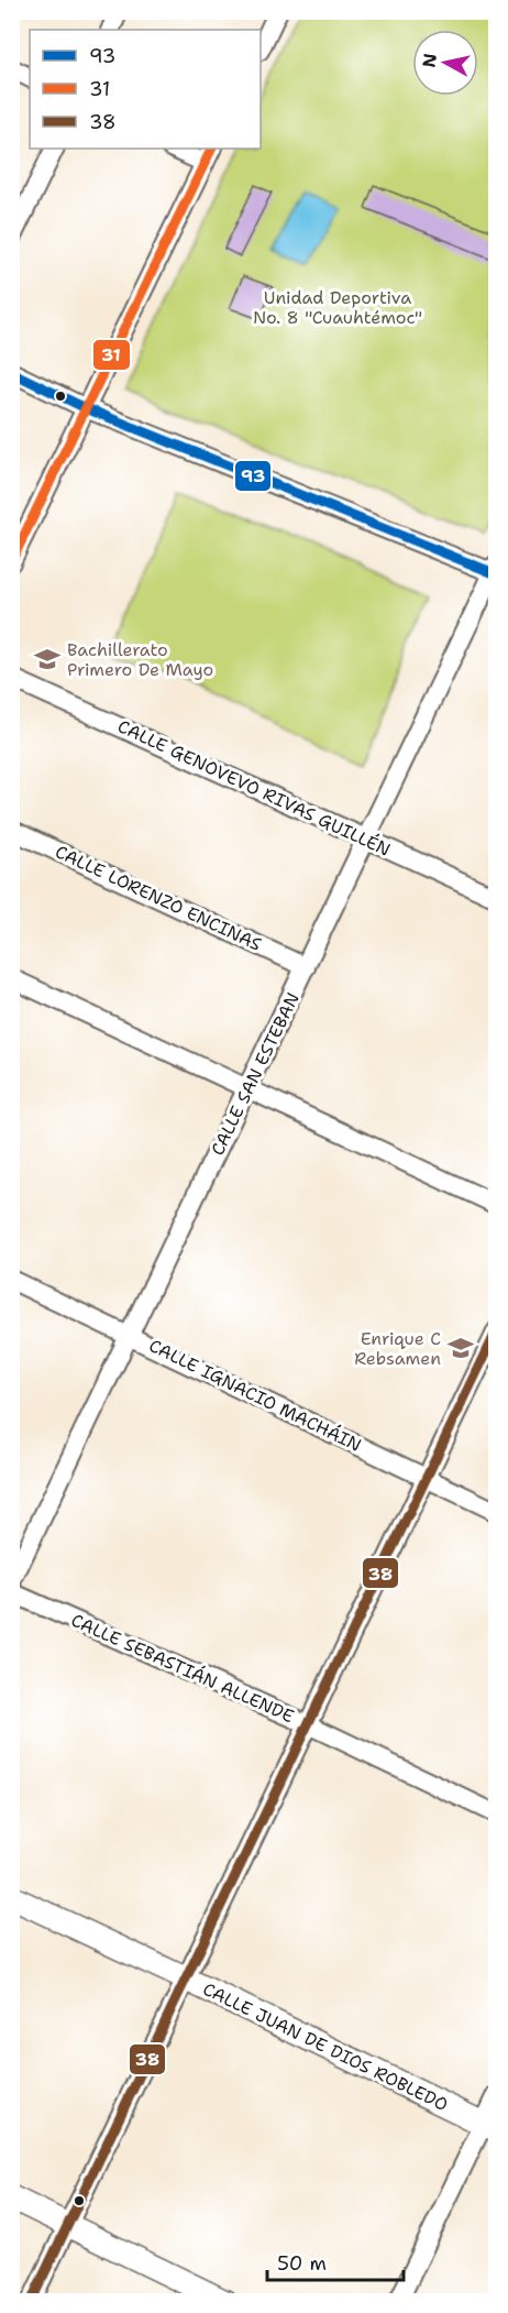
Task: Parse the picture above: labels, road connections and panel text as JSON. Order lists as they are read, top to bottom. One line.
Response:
{"streets":{"street":["CALLE GENOVEVO RIVAS GUILLÉN","CALLE LORENZO ENCINAS","CALLE SAN ESTEBAN","CALLE IGNACIO MACHÁIN","CALLE SEBASTIÁN ALLENDE","CALLE JUAN DE DIOS ROBLEDO"]},"crossings":[["CALLE GENOVEVO RIVAS GUILLÉN","CALLE SAN ESTEBAN"],["CALLE LORENZO ENCINAS","CALLE SAN ESTEBAN"],["CALLE SAN ESTEBAN","CALLE IGNACIO MACHÁIN"]],"parks":["Unidad Deportiva No. 8 \"Cuauhtémoc\""],"places":{"school or university":["Bachillerato Primero De Mayo","Enrique C Rebsamen"]},"lines":["transit line 31","transit line 93","transit line 38"],"legend":["93","31","38"],"scale_bar":"50 m","north":"left"}
